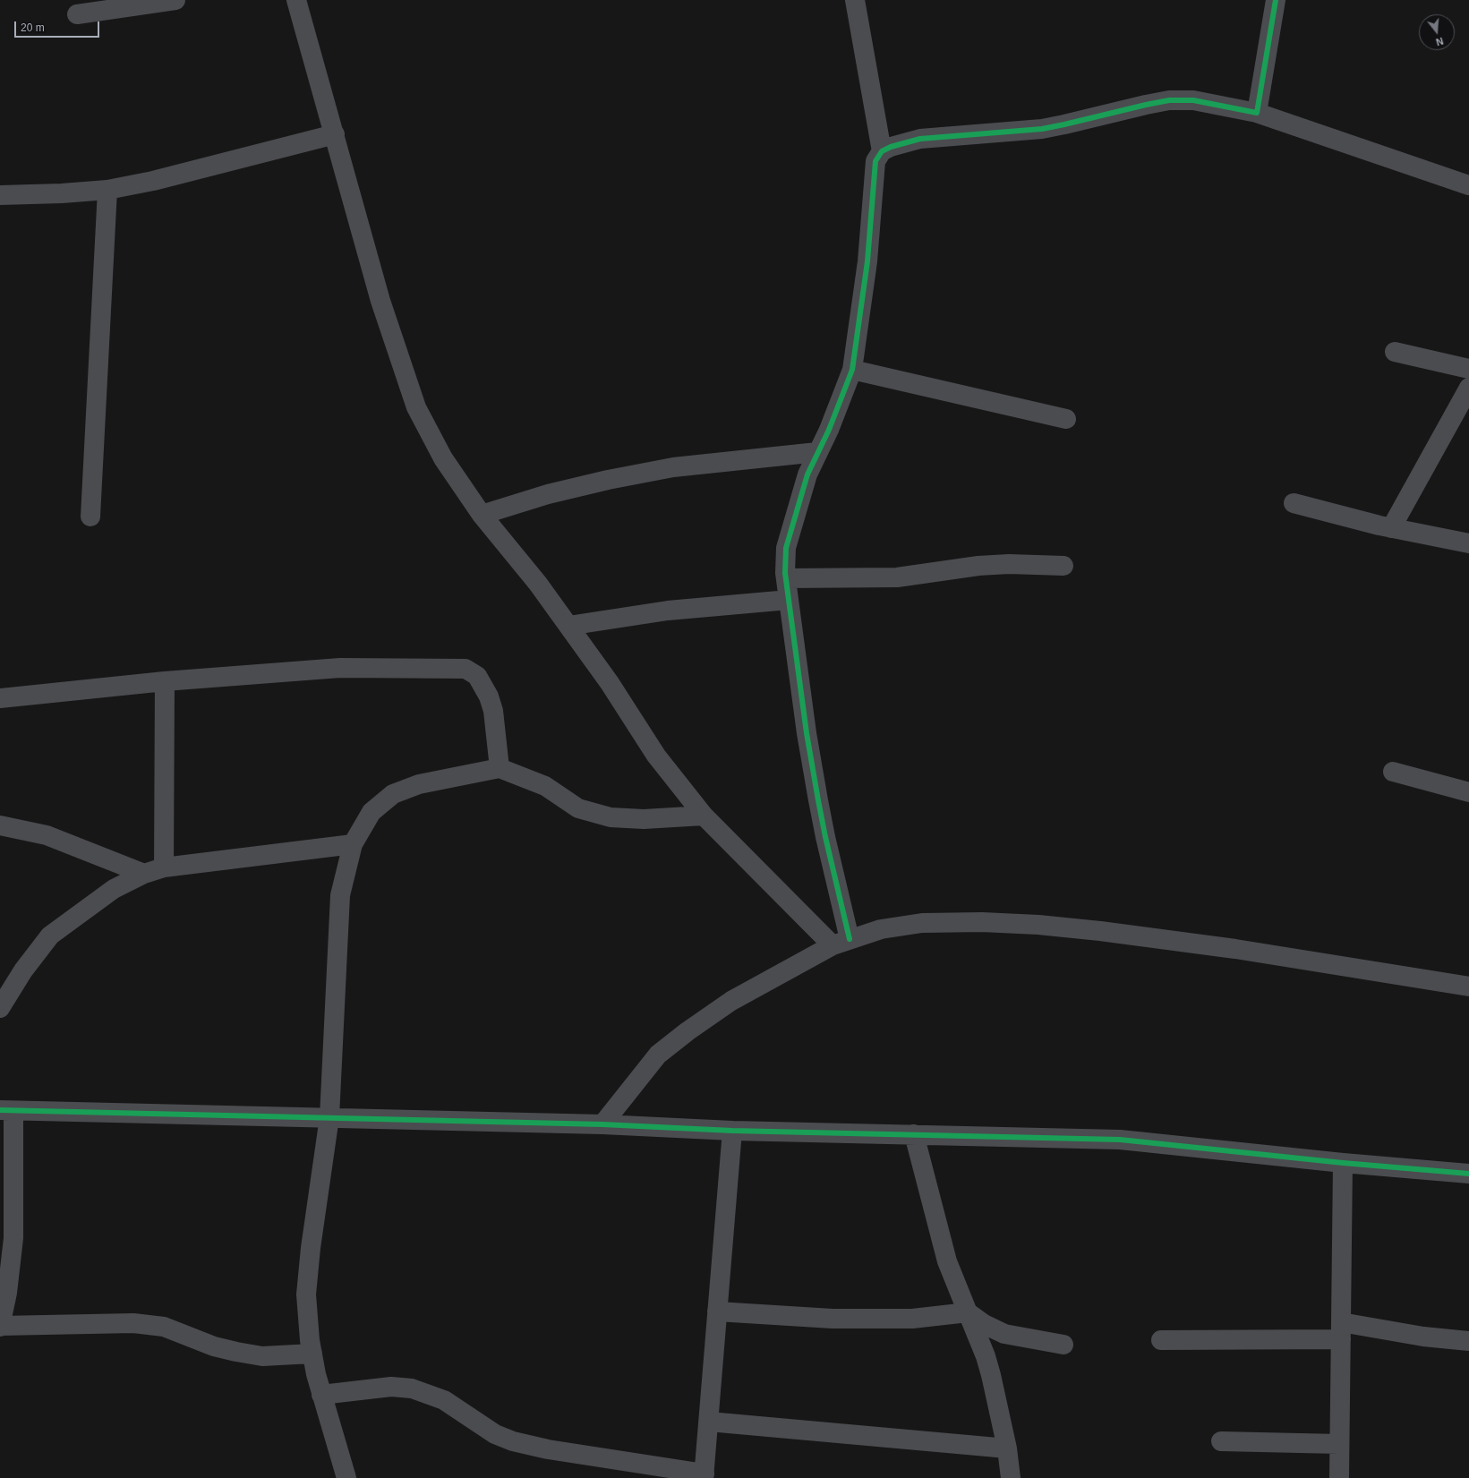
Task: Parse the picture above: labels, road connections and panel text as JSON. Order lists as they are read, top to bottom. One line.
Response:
{"scale_bar":"20 m","north":"bottom"}
